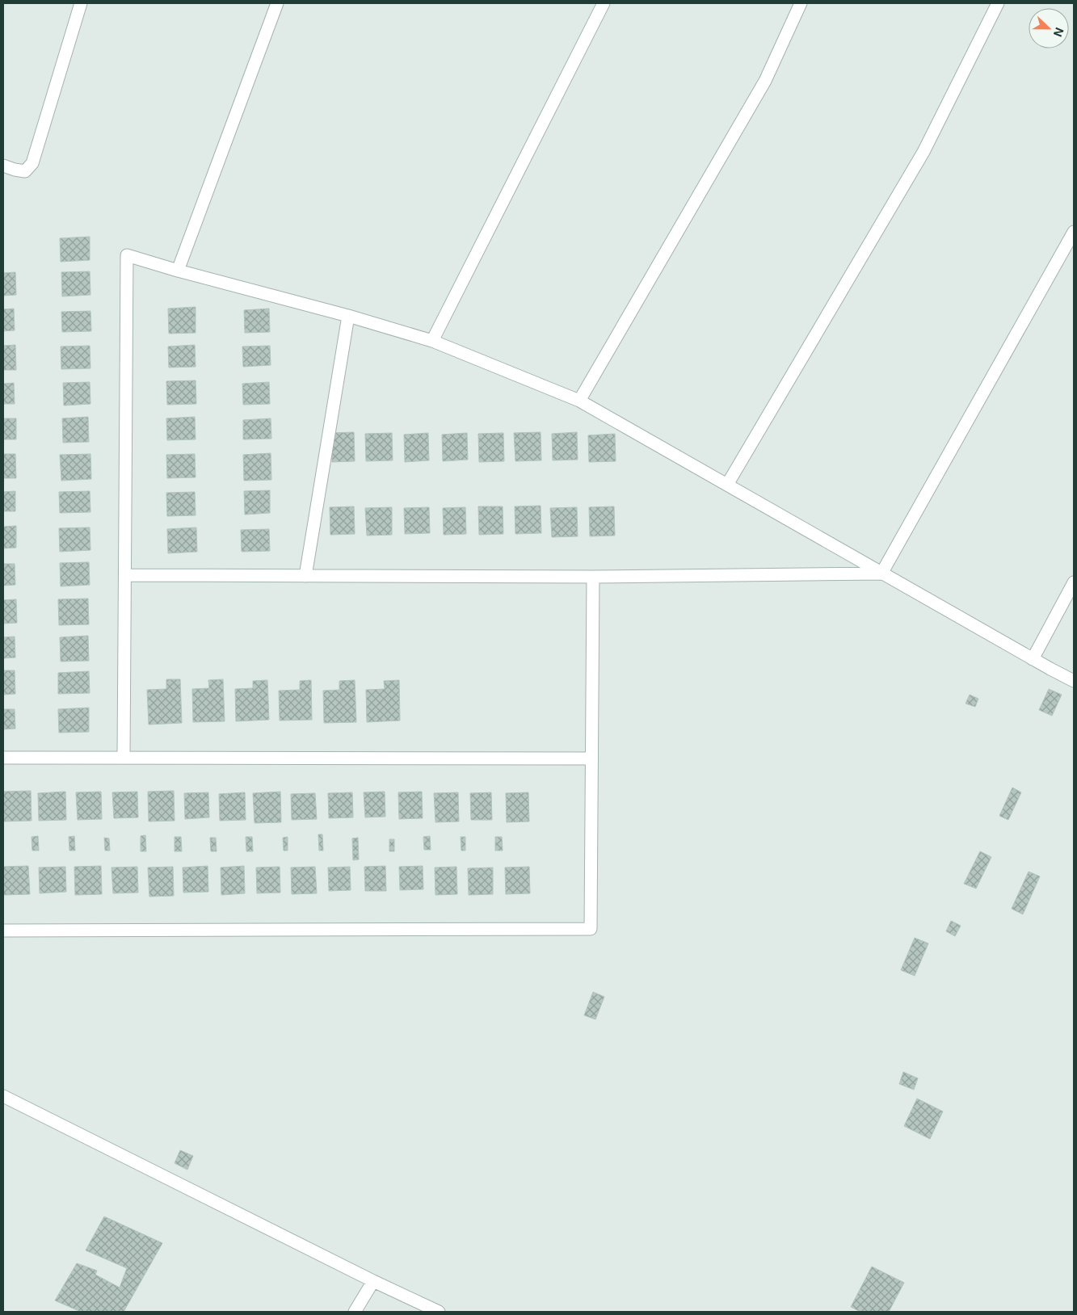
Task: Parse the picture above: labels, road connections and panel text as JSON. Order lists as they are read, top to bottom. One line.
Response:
{"north":"right"}
